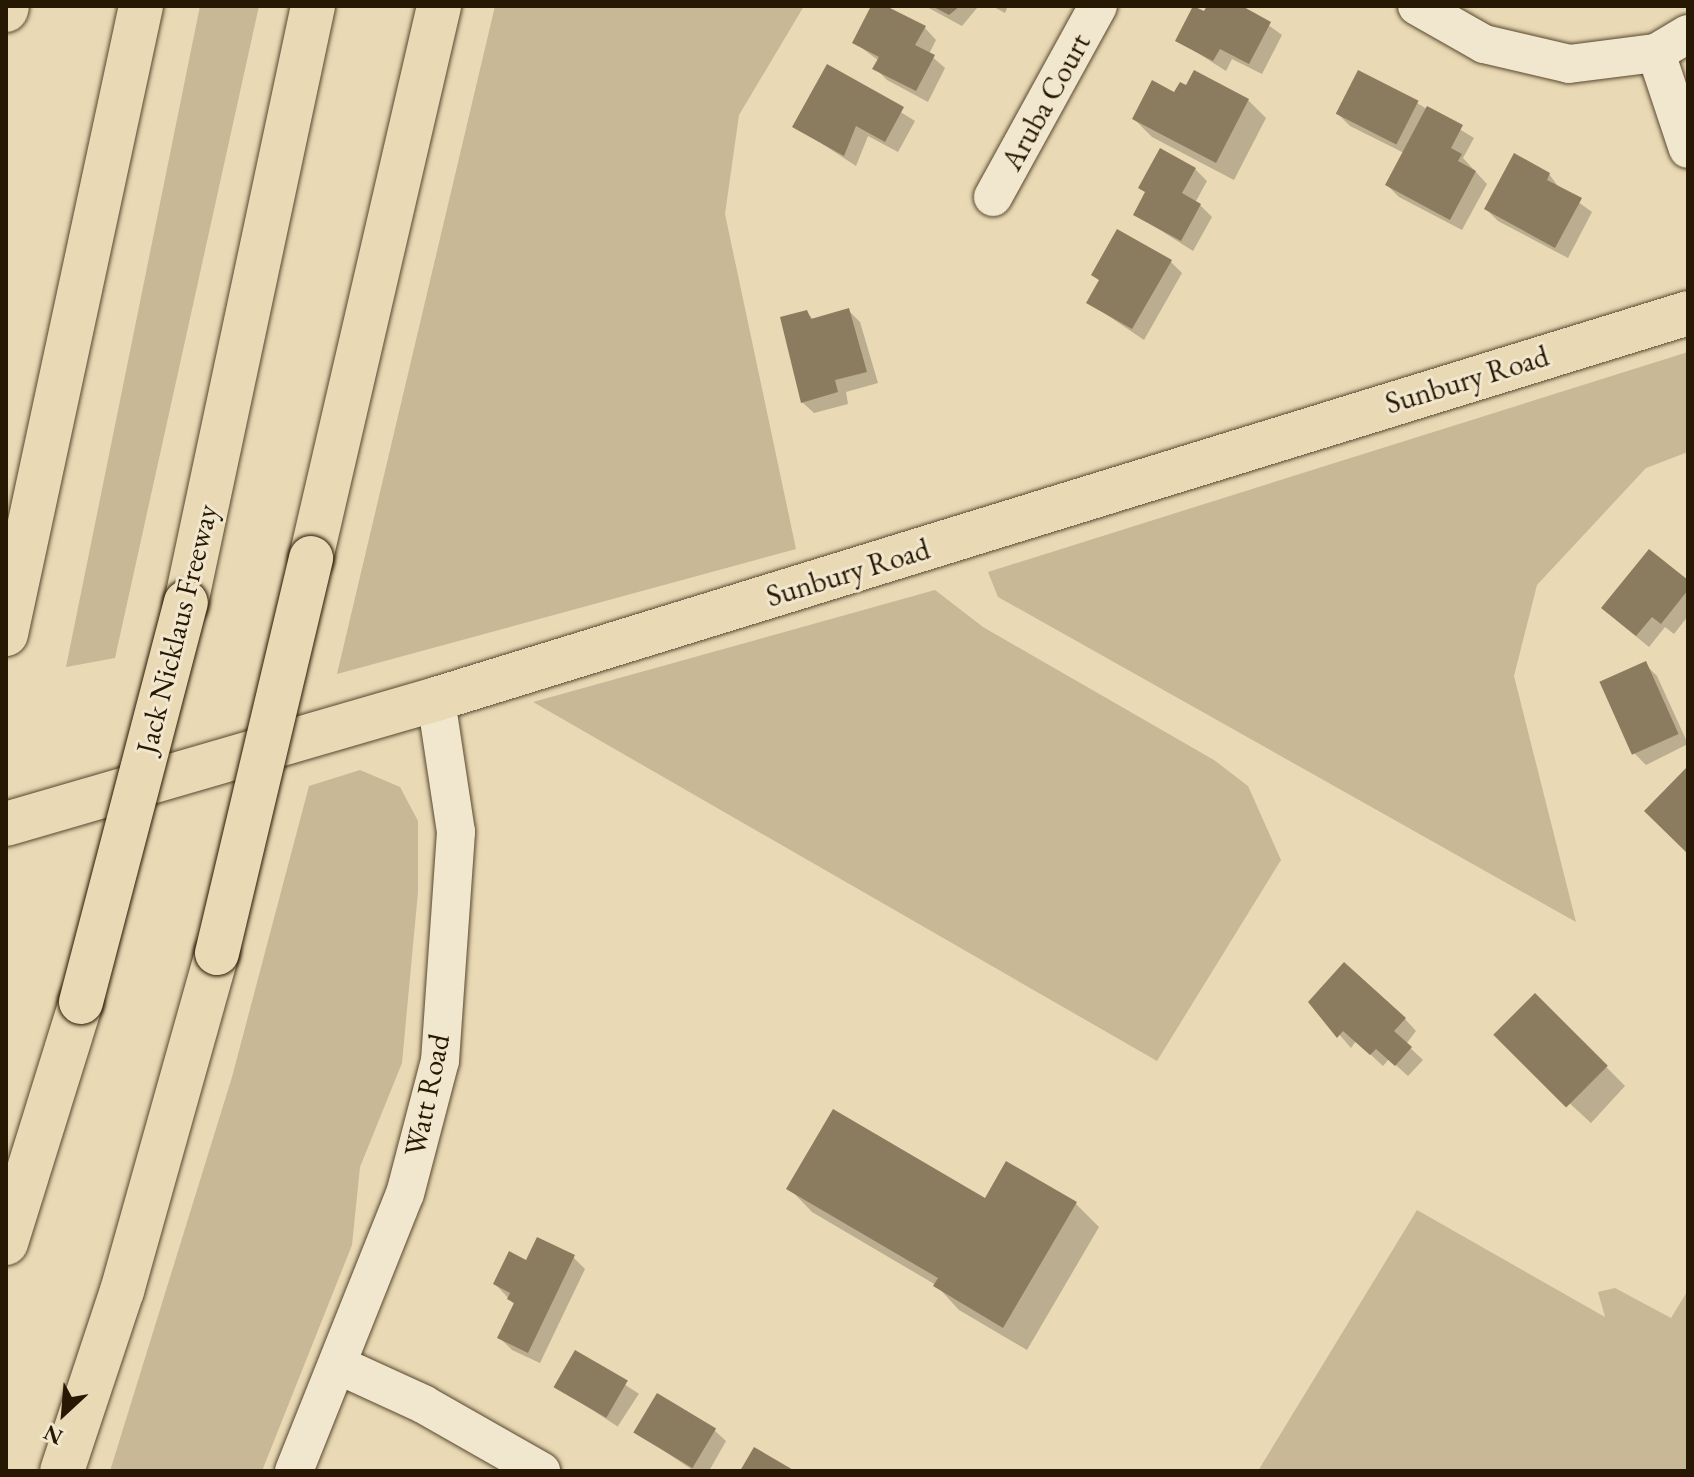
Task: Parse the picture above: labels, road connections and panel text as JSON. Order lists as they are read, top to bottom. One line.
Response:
{"streets":{"main road":["Sunbury Road","Jack Nicklaus Freeway"],"street":["Aruba Court","Watt Road"]},"crossings":[["Sunbury Road","Watt Road"]],"north":"bottom left"}
